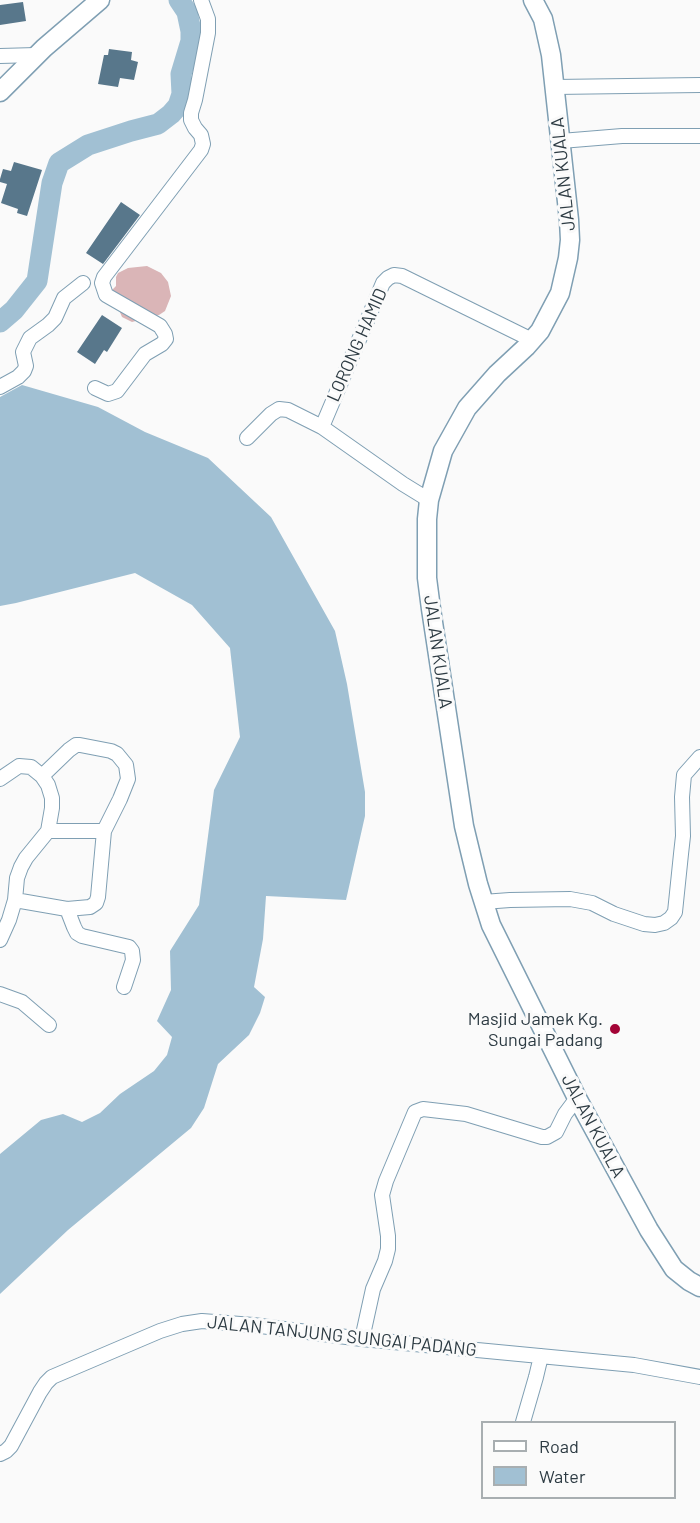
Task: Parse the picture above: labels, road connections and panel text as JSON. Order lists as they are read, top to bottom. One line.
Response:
{"streets":{"main road":["JALAN KUALA"],"street":["LORONG HAMID","JALAN TANJUNG SUNGAI PADANG"]},"crossings":[["JALAN KUALA","LORONG HAMID"]],"places":["Masjid Jamek Kg. Sungai Padang"],"legend":["Road","Water"]}
